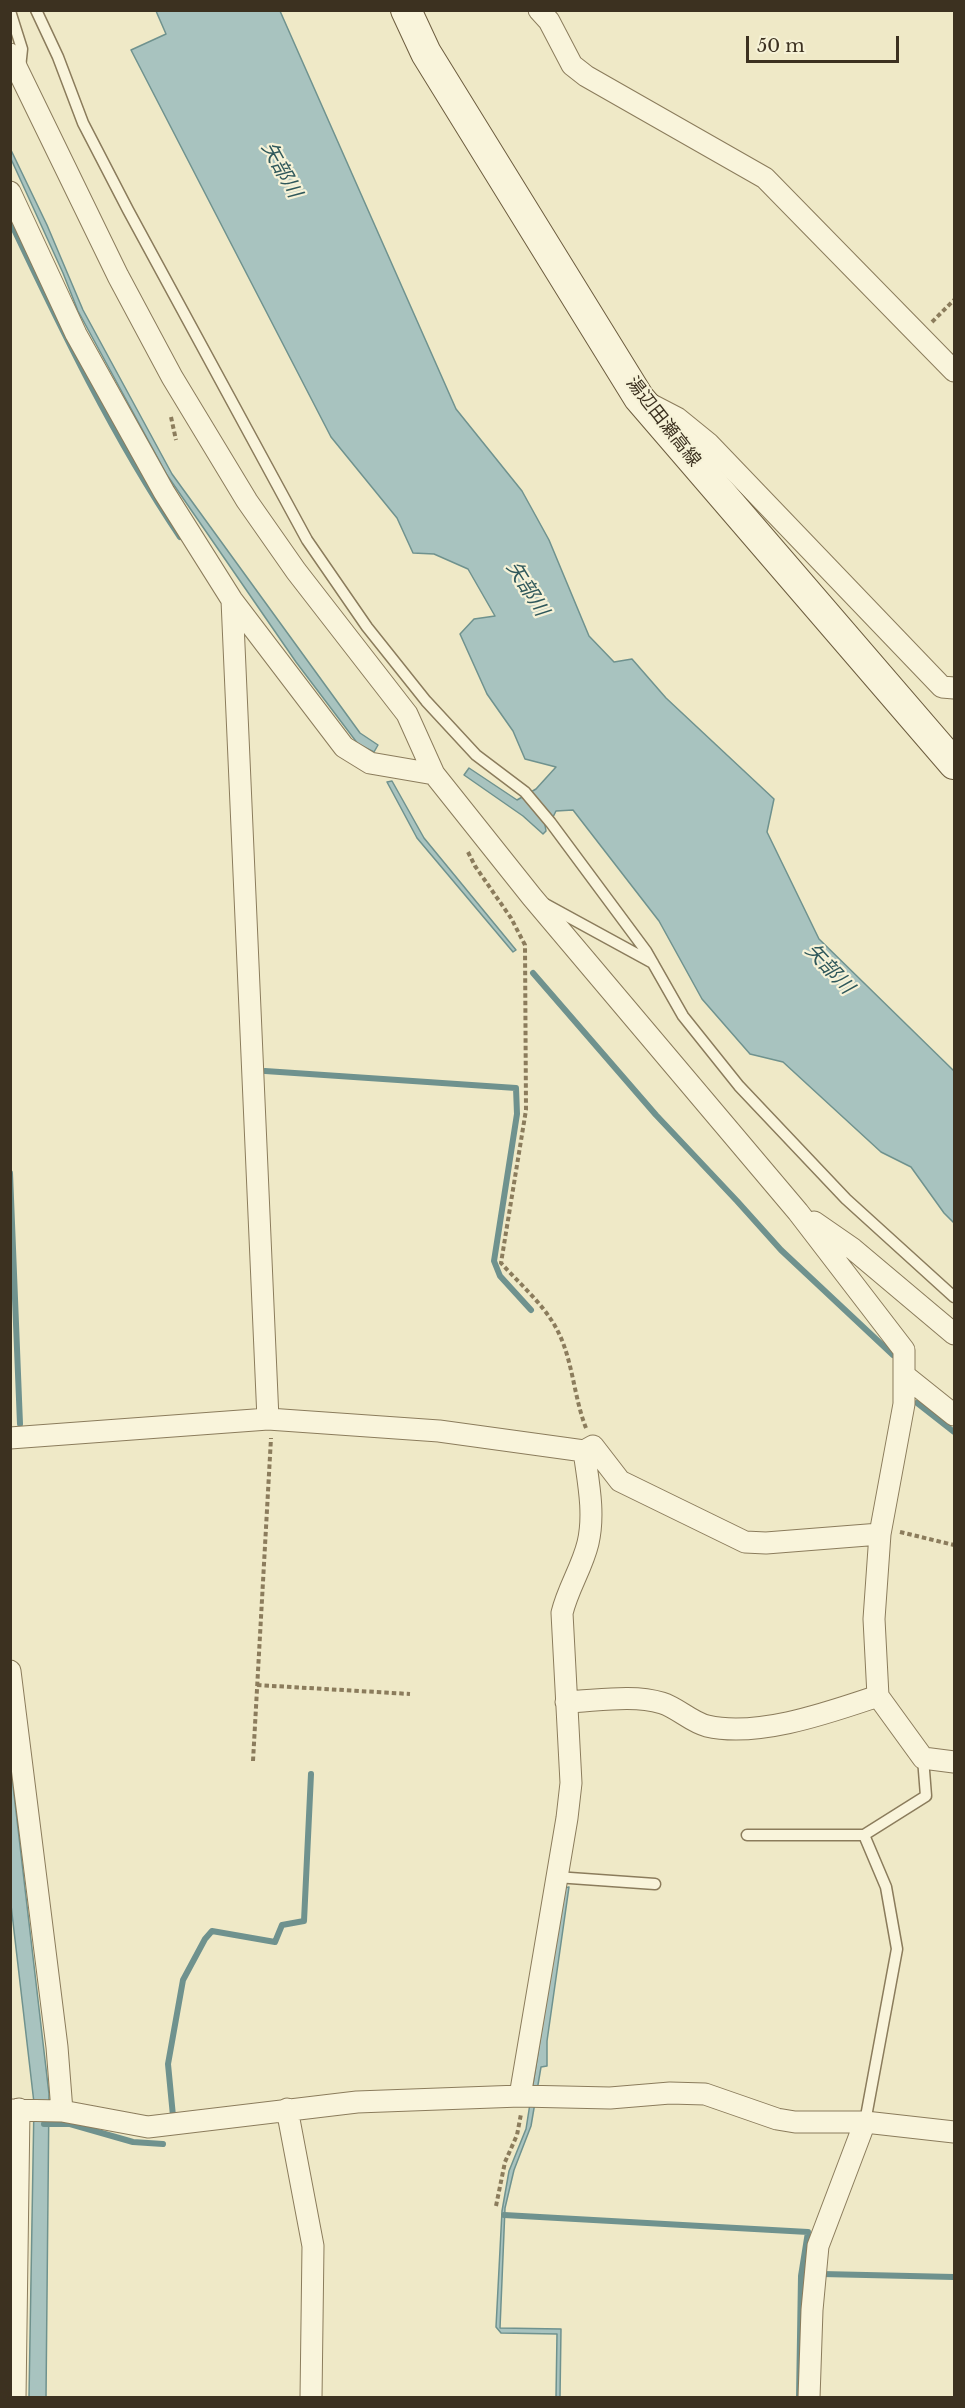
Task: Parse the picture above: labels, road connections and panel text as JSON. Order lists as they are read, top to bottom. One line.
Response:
{"streets":{"main road":["湯辺田瀬高線"]},"water":["矢部川"],"scale_bar":"50 m"}
